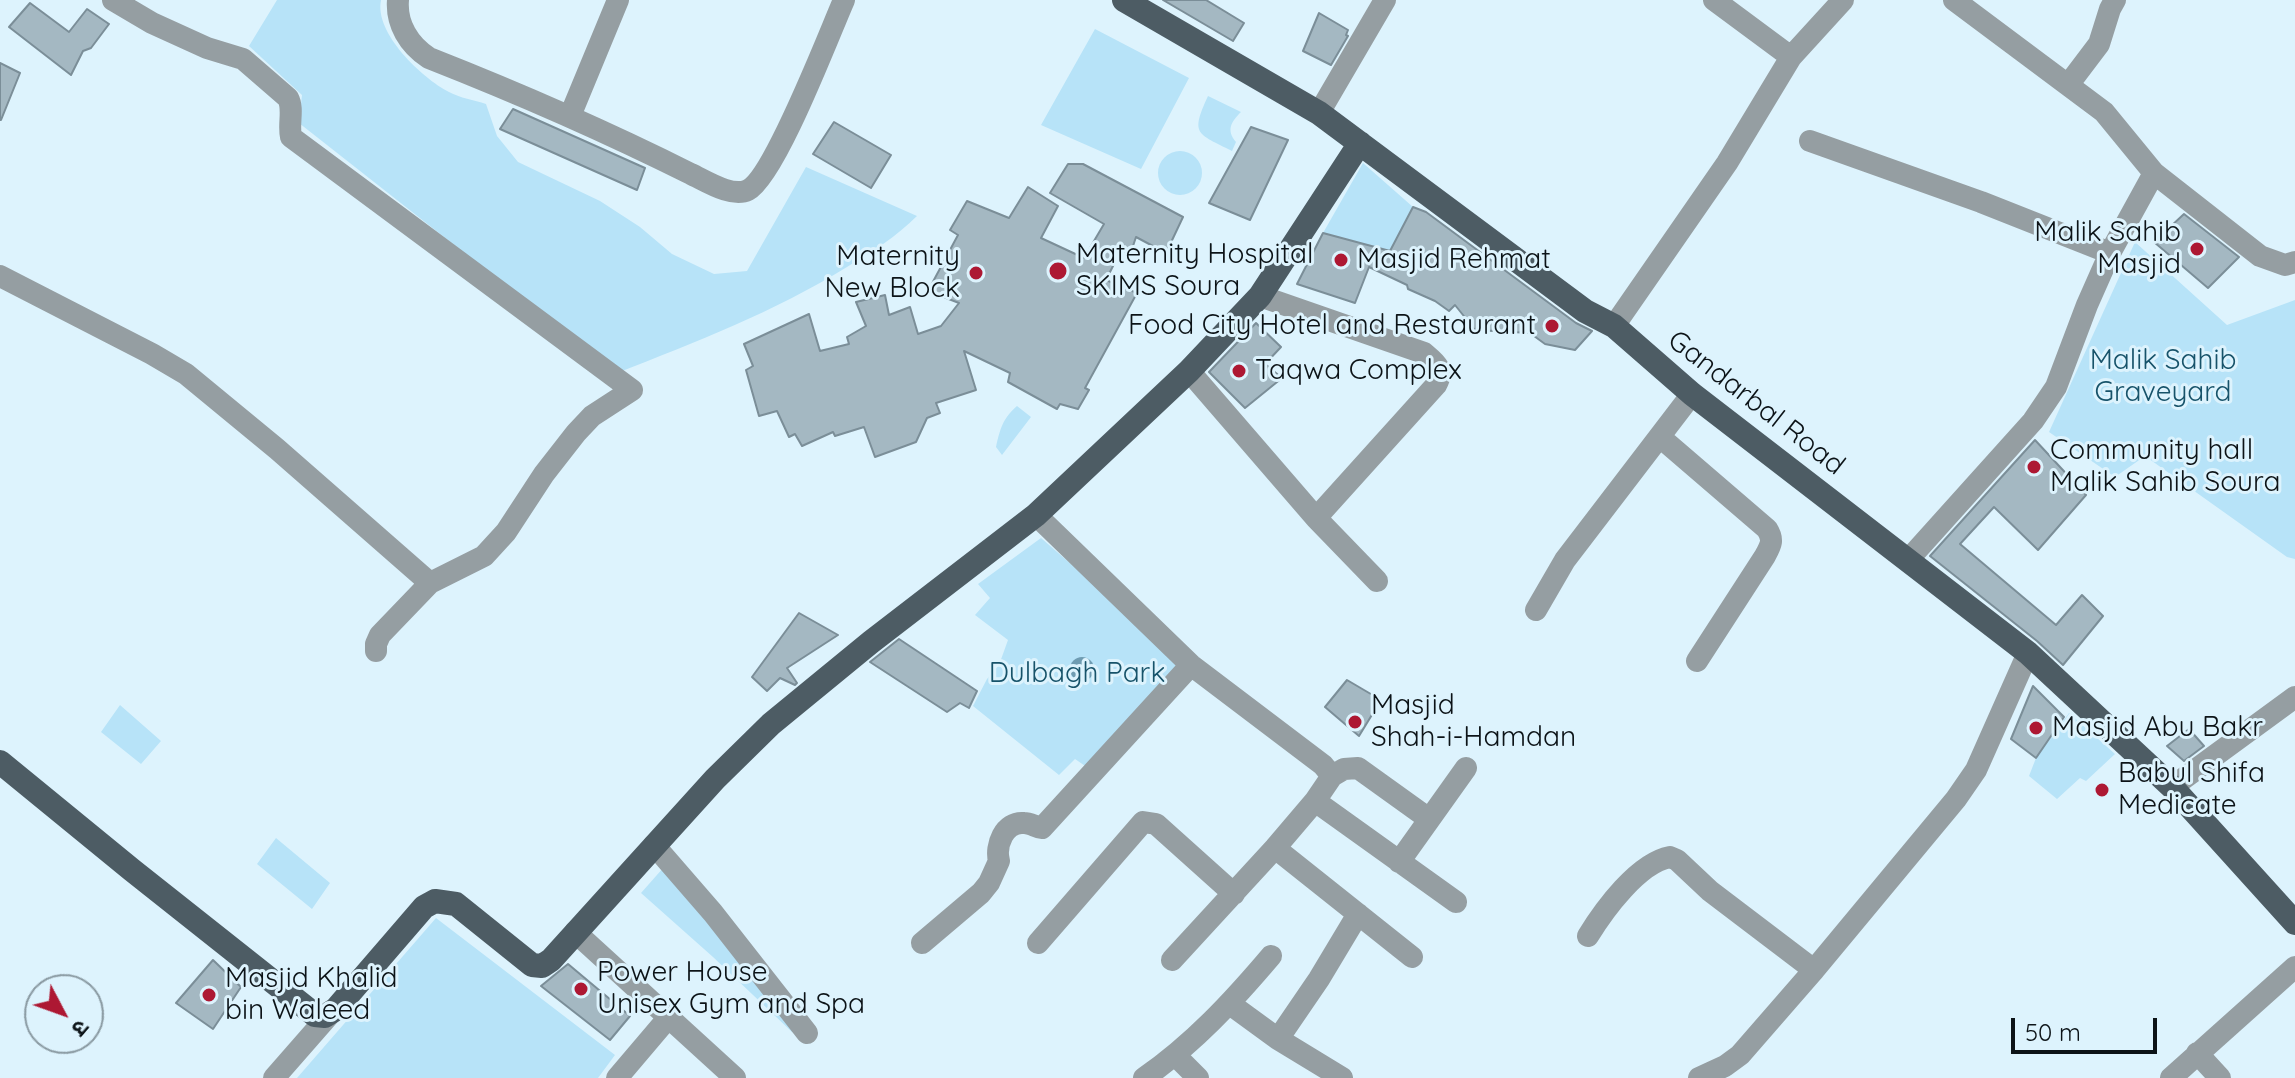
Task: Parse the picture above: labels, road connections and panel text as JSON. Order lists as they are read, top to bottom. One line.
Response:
{"streets":{"main road":["Gandarbal Road"]},"parks":["Malik Sahib Graveyard","Dulbagh Park"],"places":["Malik Sahib Masjid","Masjid Rehmat","Maternity Hospital SKIMS Soura","Maternity New Block","Food City Hotel and Restaurant","Taqwa Complex","Community hall Malik Sahib Soura","Masjid Shah-i-Hamdan","Masjid Abu Bakr","Babul Shifa Medicate","Power House Unisex Gym and Spa","Masjid Khalid bin Waleed"],"scale_bar":"50 m","north":"bottom right"}
